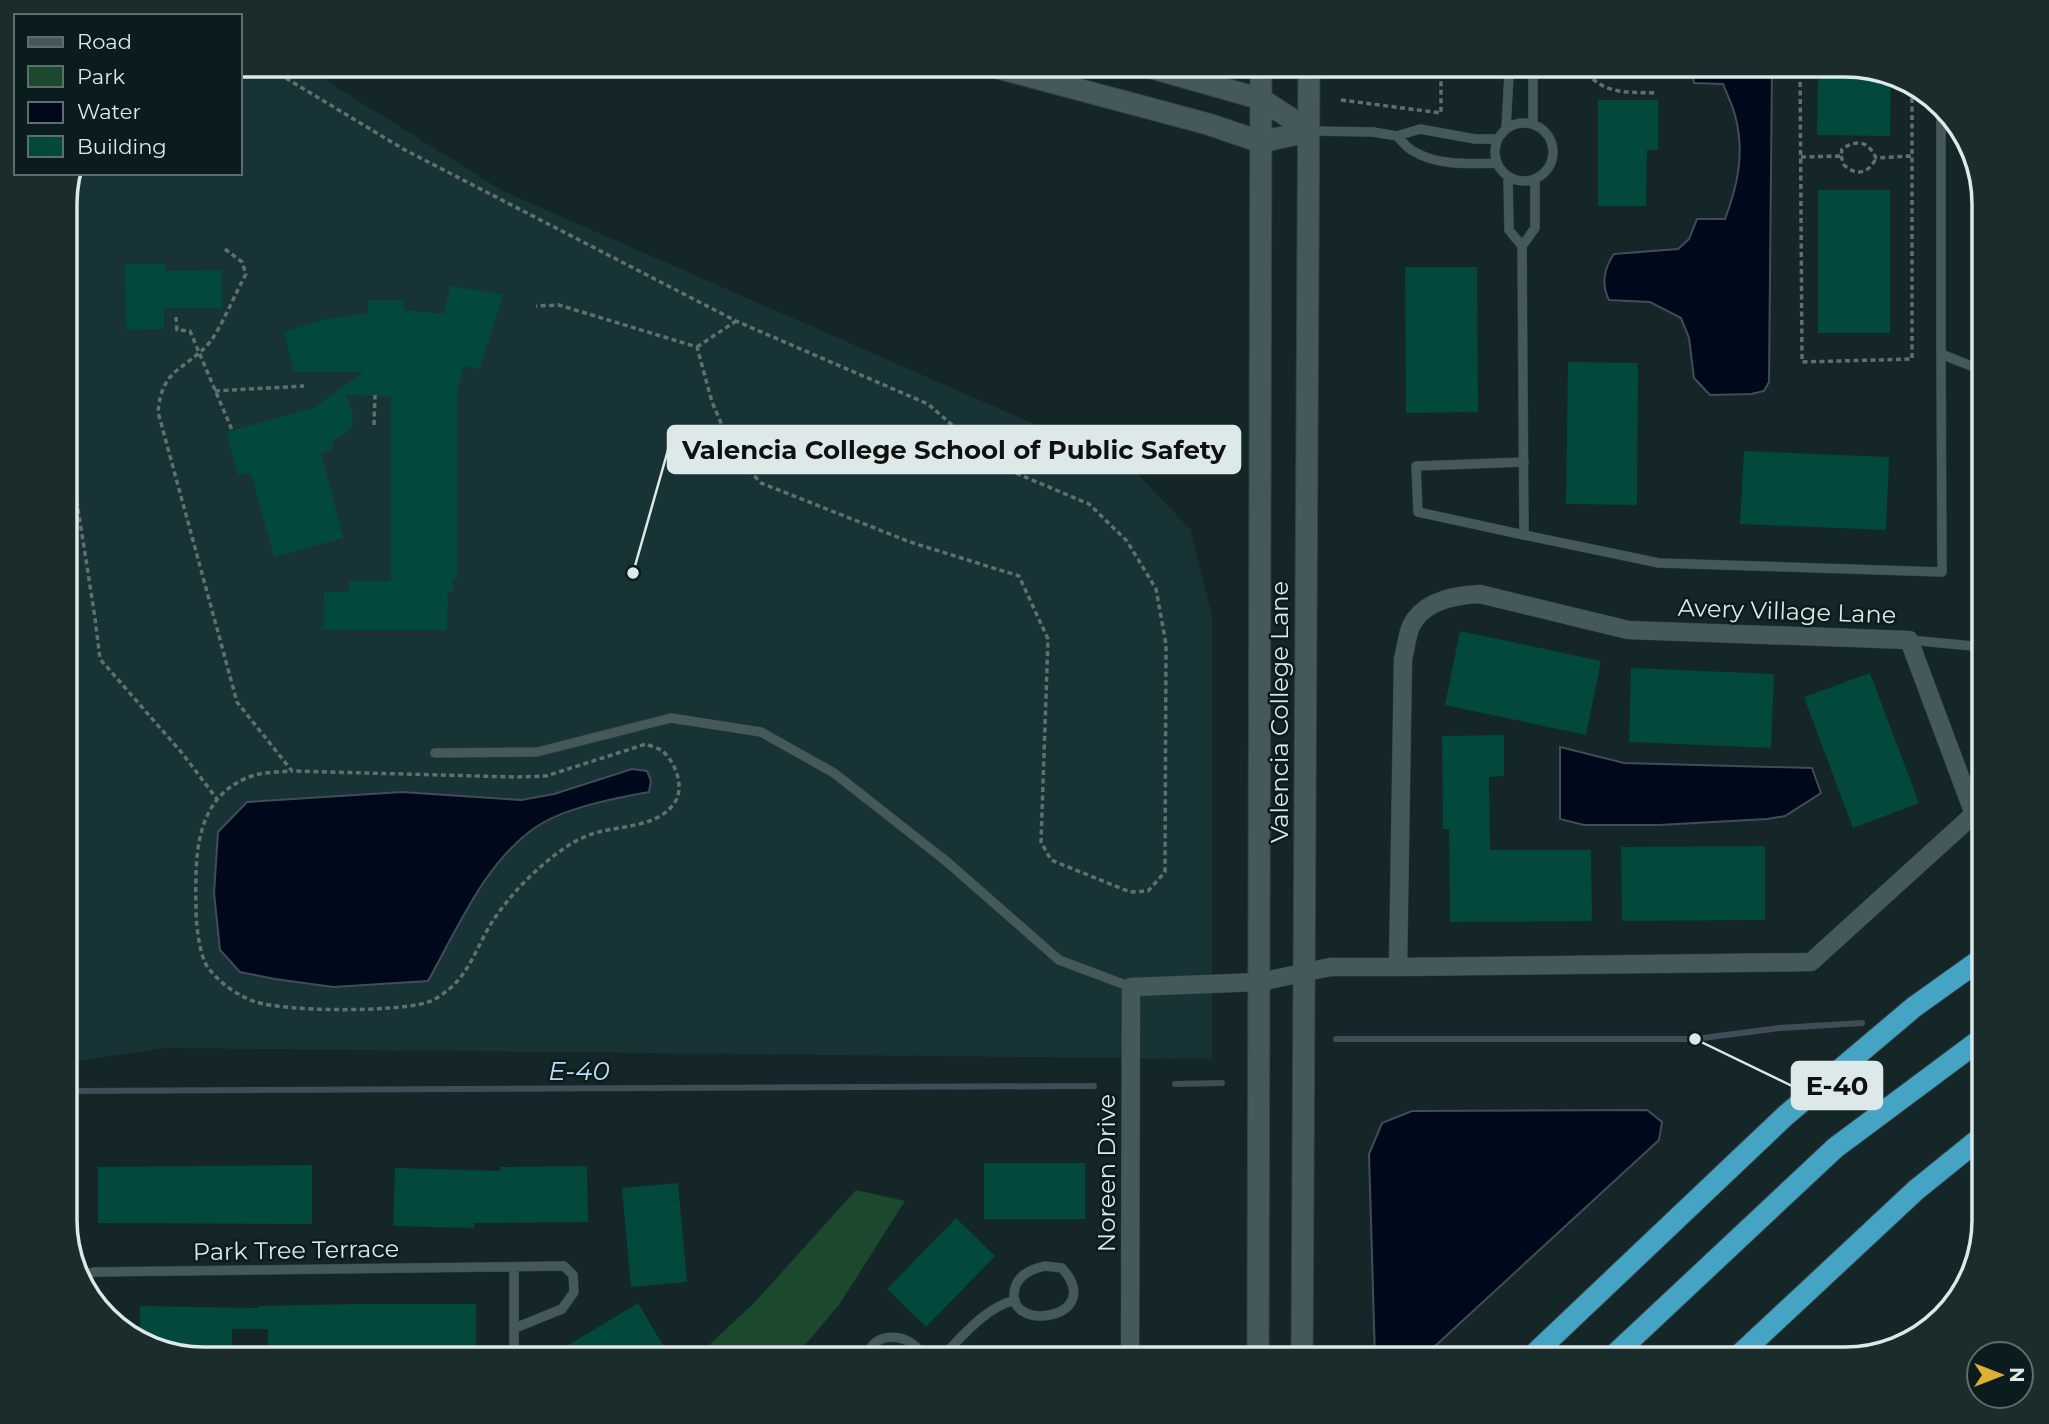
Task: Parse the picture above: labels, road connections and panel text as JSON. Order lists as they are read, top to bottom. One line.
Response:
{"streets":{"street":["Avery Village Lane","Valencia College Lane","Noreen Drive"],"lane":["Park Tree Terrace"]},"crossings":[["Avery Village Lane","Valencia College Lane"],["Avery Village Lane","Noreen Drive"]],"water":["E-40"],"places":["Valencia College School of Public Safety","E-40"],"legend":["Road","Park","Water","Building"],"north":"right"}
